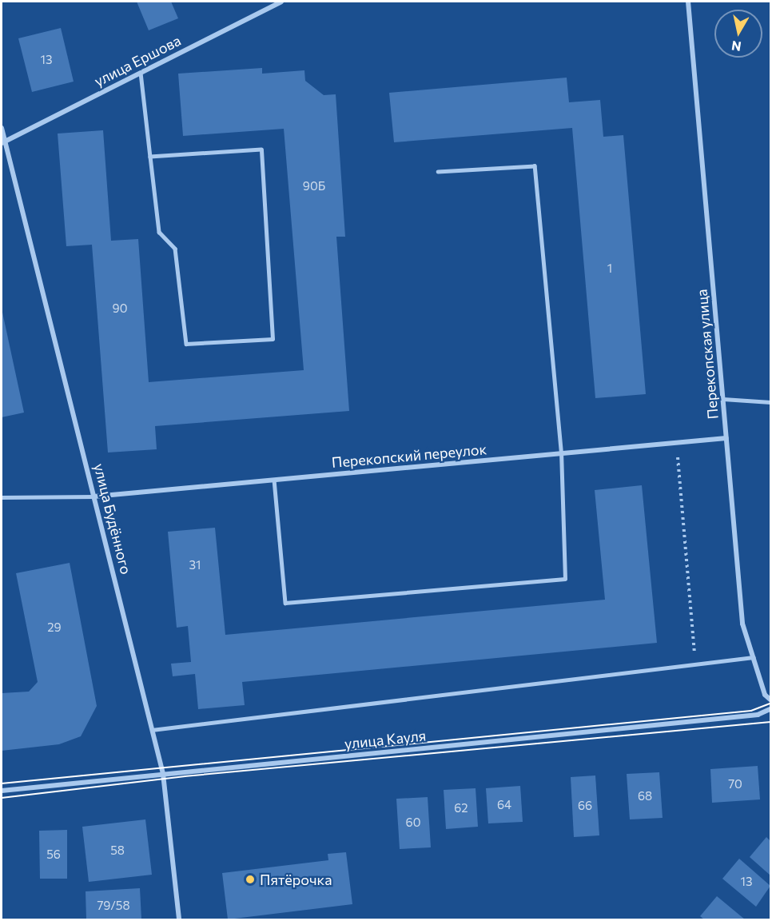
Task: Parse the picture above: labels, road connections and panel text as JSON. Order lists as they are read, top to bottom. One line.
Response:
{"streets":{"street":["улица Ершова","Перекопская улица","Перекопский переулок","улица Будённого","улица Кауля"]},"crossings":[["улица Ершова","улица Будённого"],["Перекопская улица","Перекопский переулок"],["Перекопский переулок","улица Будённого"],["улица Будённого","улица Кауля"]],"places":["Пятёрочка"],"house_numbers":["13","90Б","1","90","31","29","70","68","64","66","62","60","58","56","13","79/58"],"north":"bottom"}
